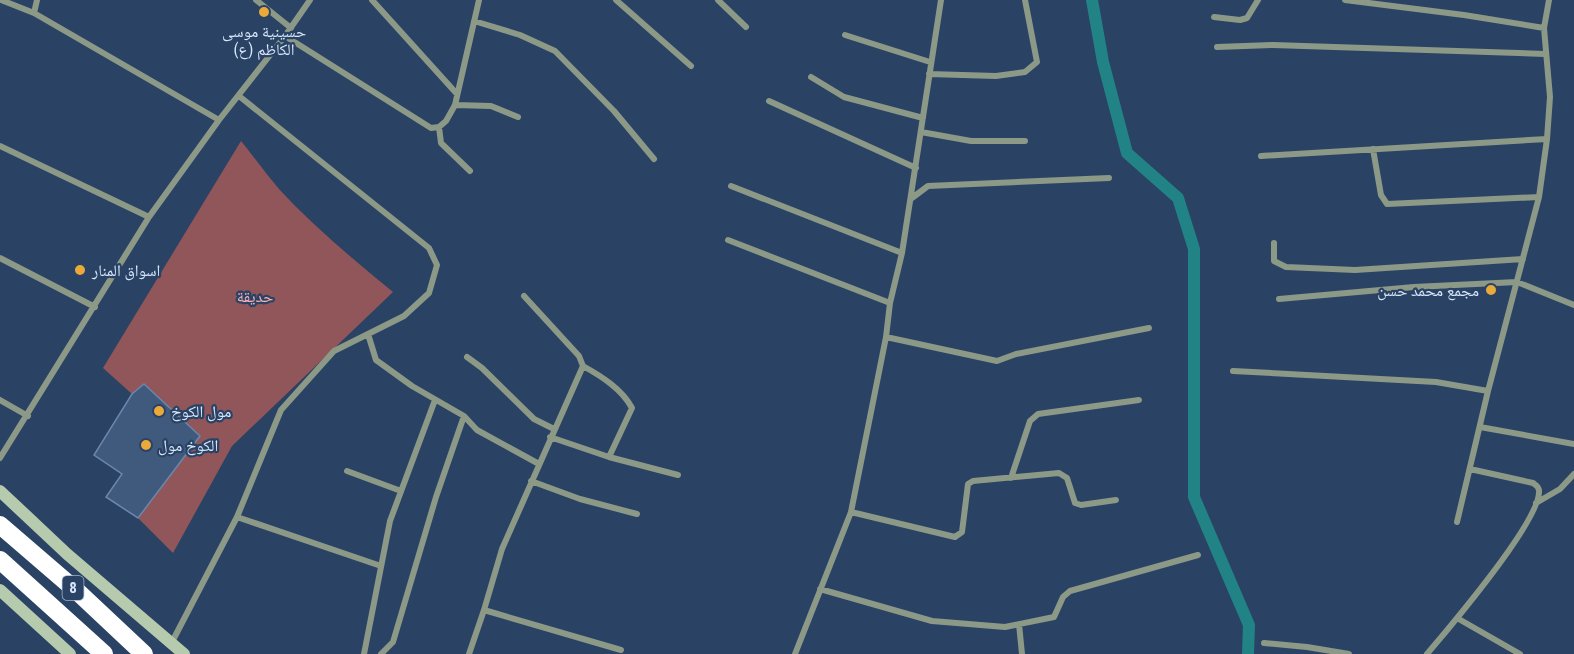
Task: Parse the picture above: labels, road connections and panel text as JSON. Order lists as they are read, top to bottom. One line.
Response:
{"streets":{"highway":["8"]},"parks":["حديقة"],"places":["حسينية موسى الكاظم (ع)","اسواق المنار","مجمع محمد حسن","مول الكوخ","الكوخ مول"]}
